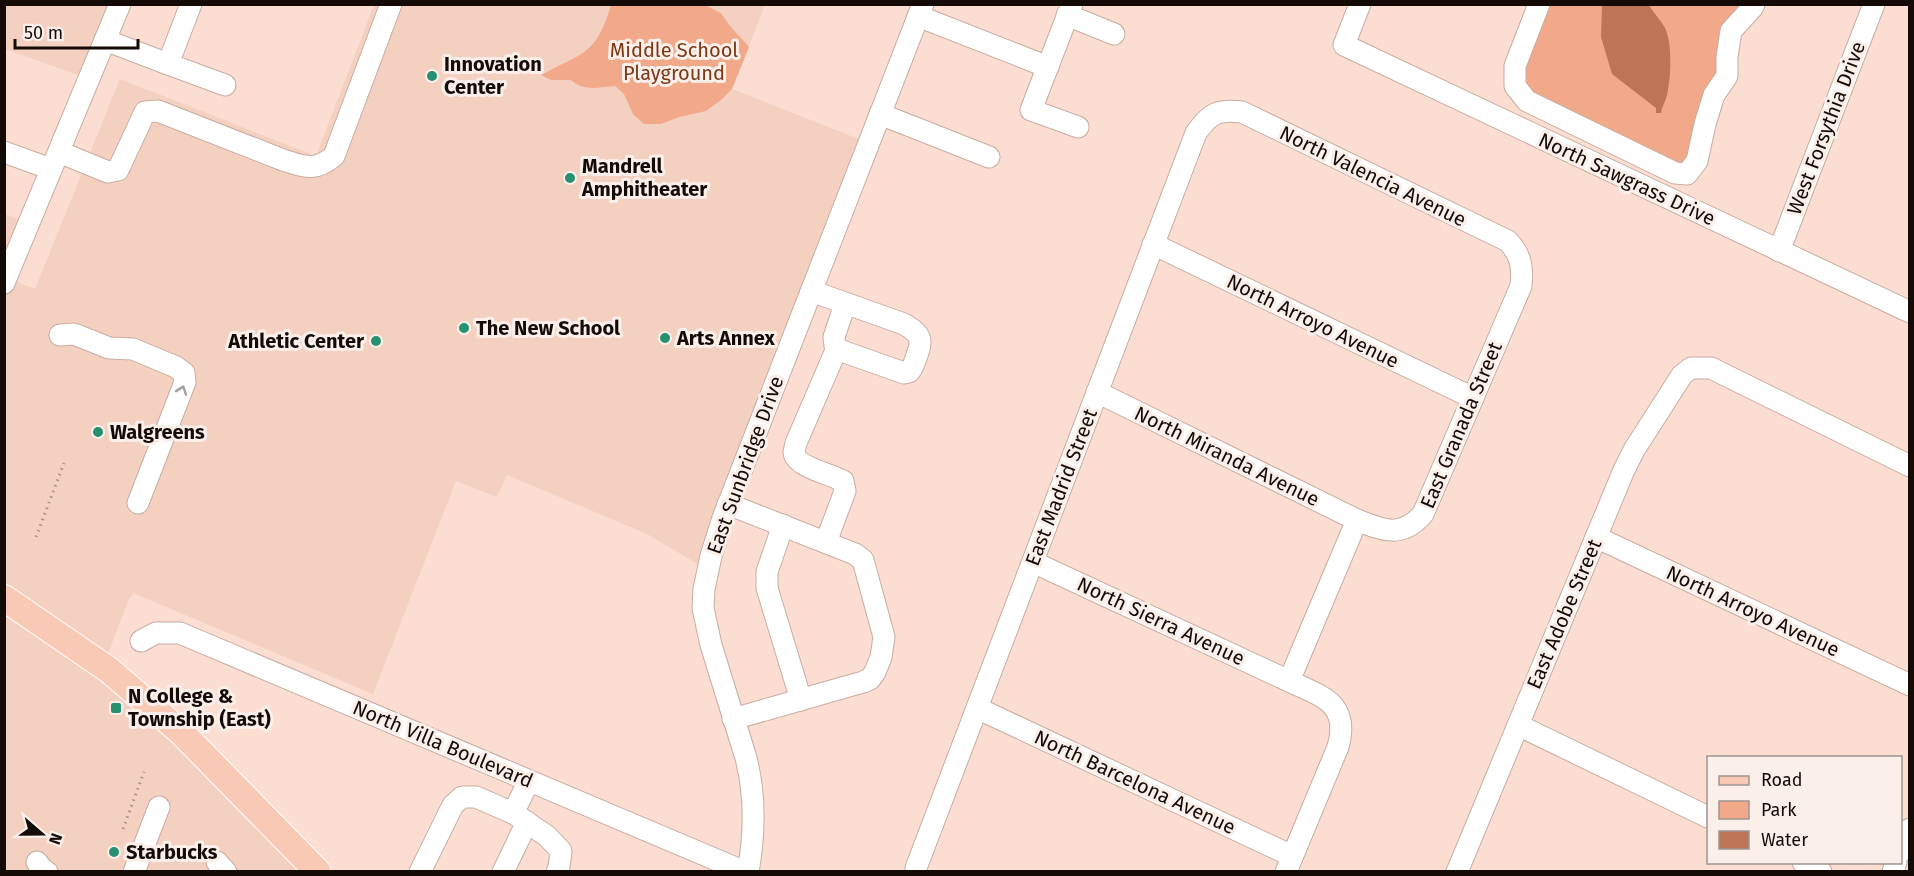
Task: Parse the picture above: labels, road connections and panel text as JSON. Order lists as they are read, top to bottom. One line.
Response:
{"streets":{"street":["West Forsythia Drive","North Valencia Avenue","North Sawgrass Drive","North Arroyo Avenue","East Granada Street","North Miranda Avenue","East Sunbridge Drive","East Madrid Street","East Adobe Street","North Sierra Avenue","North Villa Boulevard","North Barcelona Avenue"]},"crossings":[["West Forsythia Drive","North Sawgrass Drive"],["North Valencia Avenue","East Granada Street"],["North Valencia Avenue","East Madrid Street"],["North Arroyo Avenue","East Granada Street"],["North Arroyo Avenue","East Madrid Street"],["North Arroyo Avenue","East Adobe Street"],["East Granada Street","North Miranda Avenue"],["North Miranda Avenue","East Madrid Street"],["East Sunbridge Drive","North Villa Boulevard"],["East Madrid Street","North Sierra Avenue"],["East Madrid Street","North Barcelona Avenue"]],"parks":["Middle School Playground"],"places":{"other":["Innovation Center","Mandrell Amphitheater","The New School","Arts Annex","Athletic Center","Walgreens","Starbucks"],"transit":["N College & Township (East)"]},"legend":["Road","Park","Water"],"scale_bar":"50 m","north":"right"}
